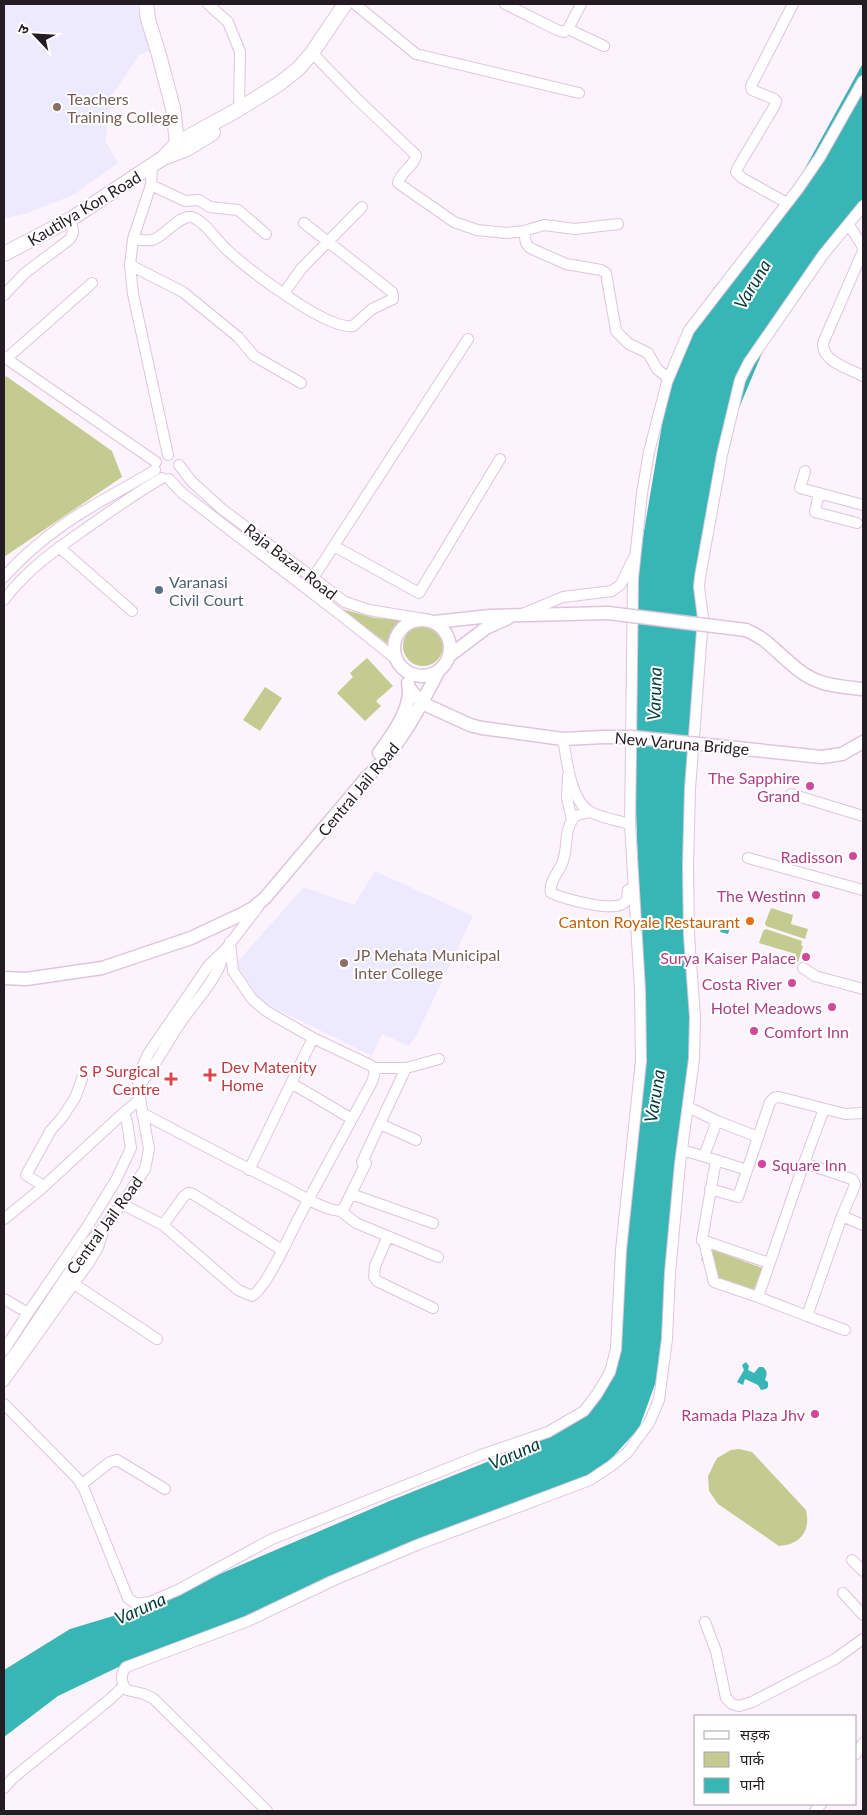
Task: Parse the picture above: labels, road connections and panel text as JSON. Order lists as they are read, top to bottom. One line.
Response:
{"streets":{"highway":["Kautilya Kon Road"],"main road":["New Varuna Bridge","Central Jail Road"],"street":["Raja Bazar Road"]},"crossings":[["Raja Bazar Road","Central Jail Road"],["New Varuna Bridge","Central Jail Road"]],"water":["Varuna"],"places":{"other":["Teachers Training College","Varanasi Civil Court","The Sapphire Grand","Radisson","The Westinn","Canton Royale Restaurant","Surya Kaiser Palace","JP Mehata Municipal Inter College","Costa River","Hotel Meadows","Comfort Inn","Square Inn","Ramada Plaza Jhv"],"health":["Dev Matenity Home","S P Surgical Centre"]},"legend":["सड़क","पार्क","पानी"],"north":"top left"}
